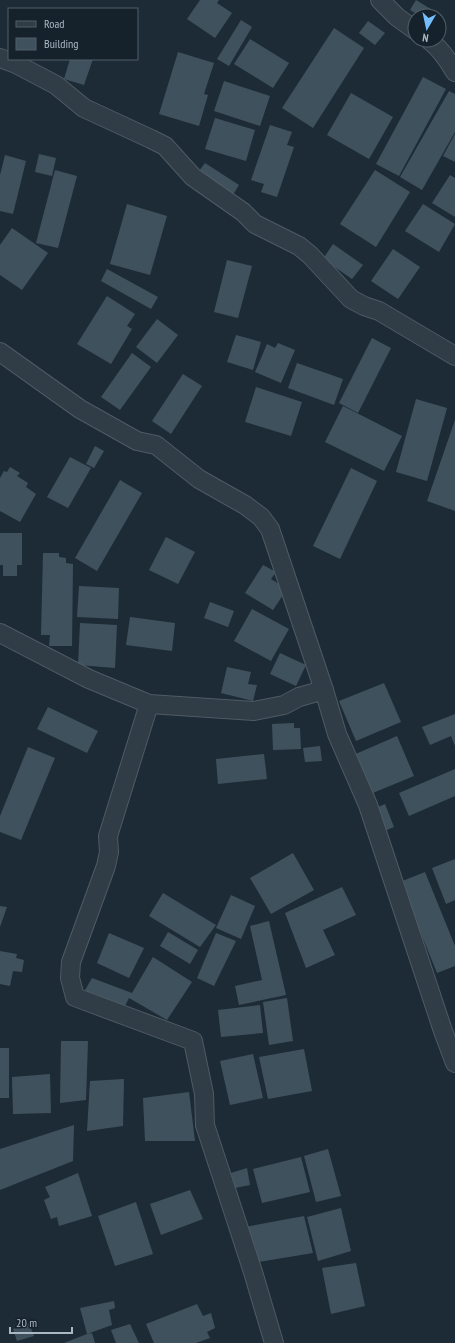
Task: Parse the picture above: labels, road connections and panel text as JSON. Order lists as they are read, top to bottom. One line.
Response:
{"legend":["Road","Building"],"scale_bar":"20 m","north":"bottom"}
